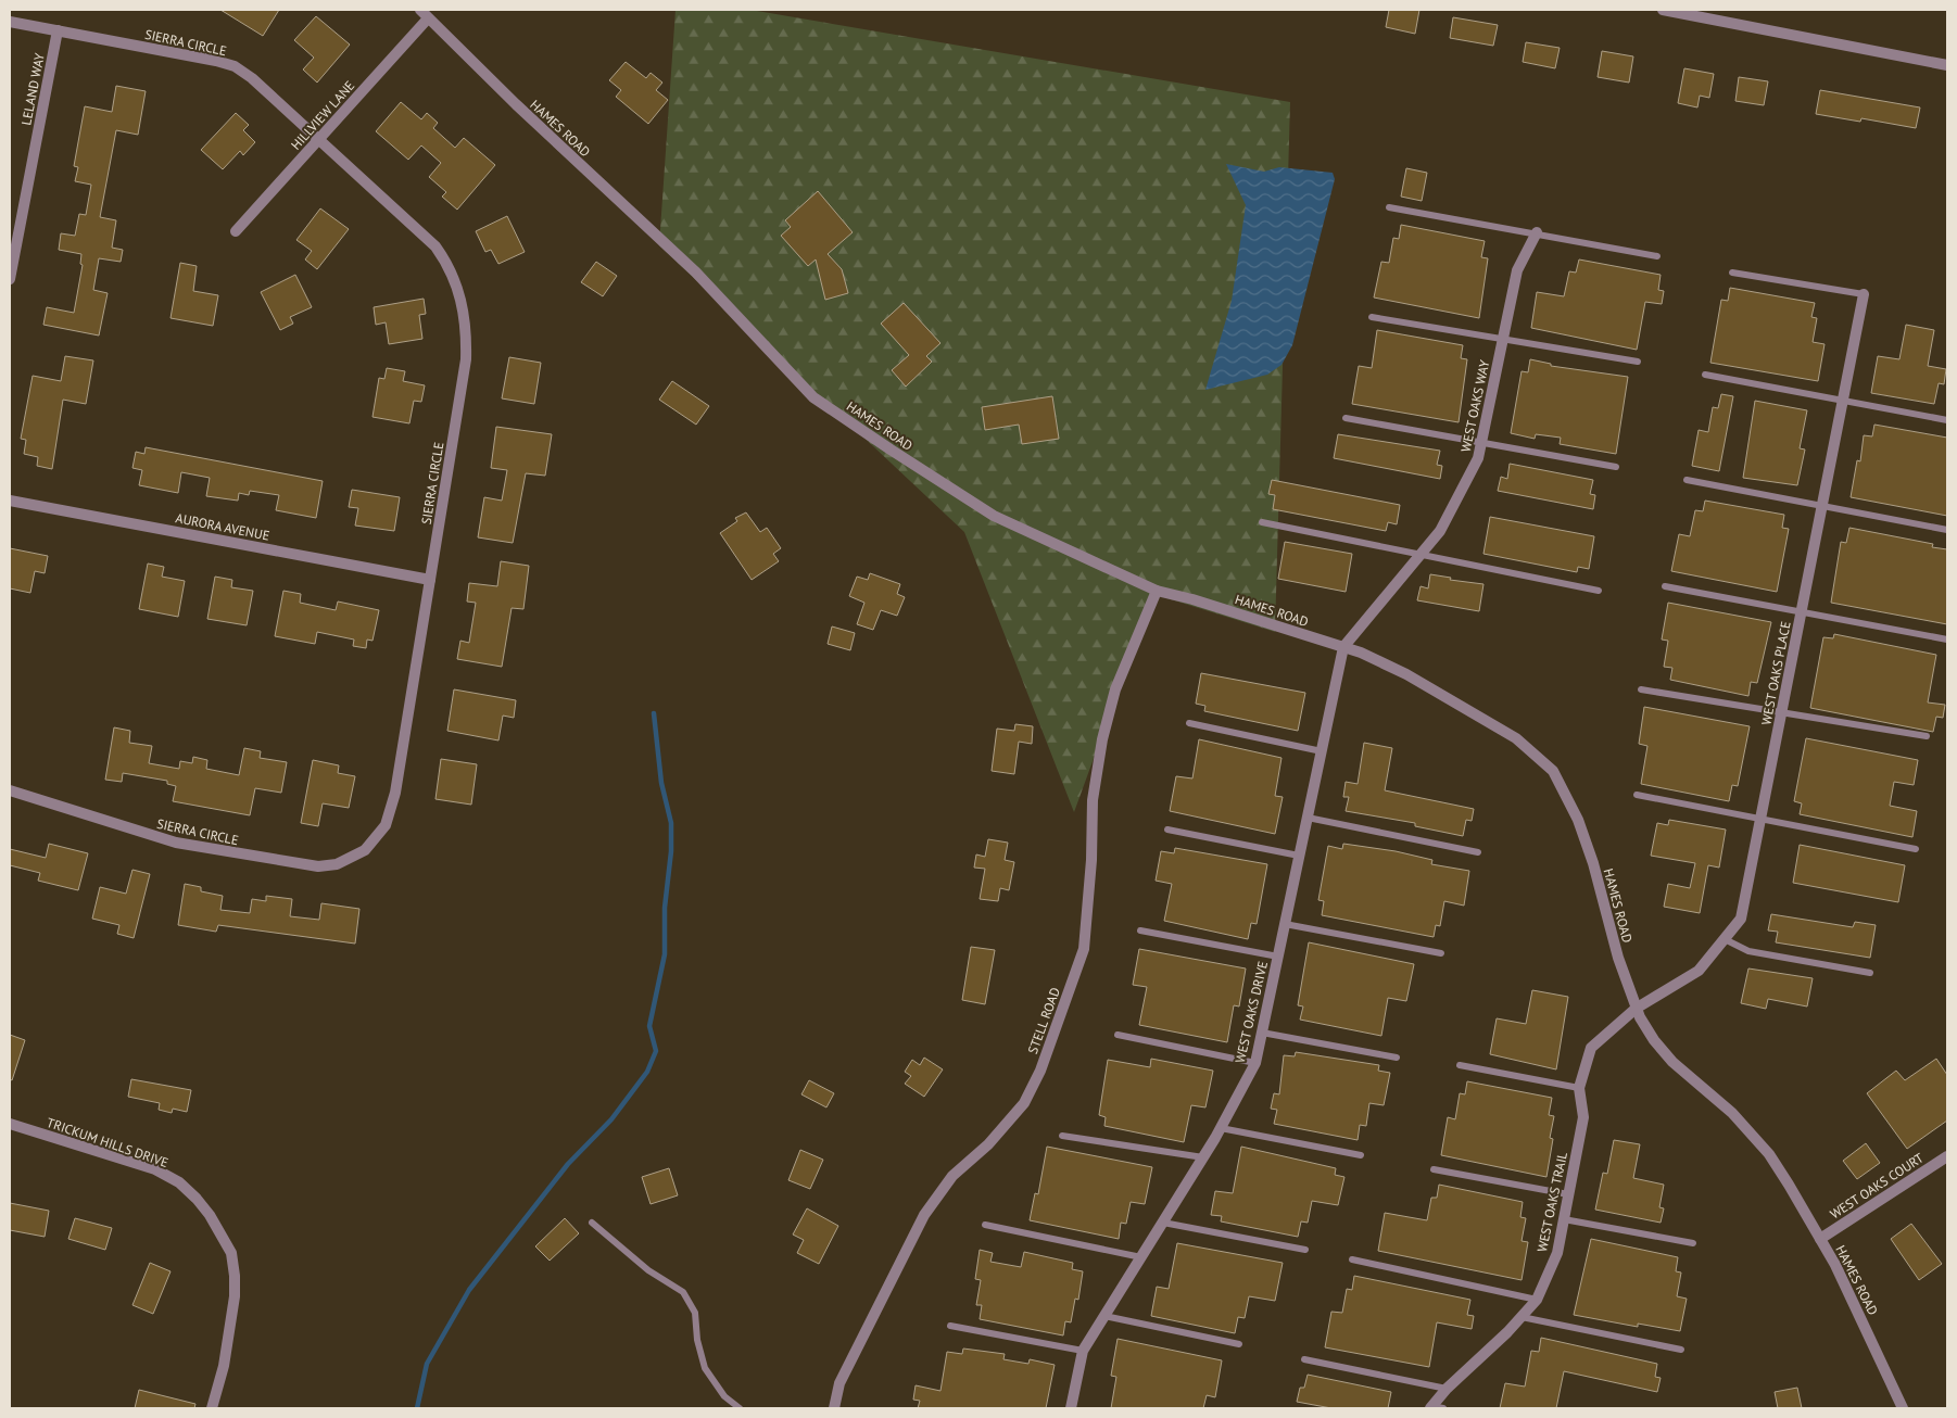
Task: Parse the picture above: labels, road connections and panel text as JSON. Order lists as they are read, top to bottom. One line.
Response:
{"streets":{"street":["SIERRA CIRCLE","LELAND WAY","HILLVIEW LANE","HAMES ROAD","WEST OAKS WAY","AURORA AVENUE","WEST OAKS PLACE","WEST OAKS DRIVE","STELL ROAD","TRICKUM HILLS DRIVE","WEST OAKS COURT","WEST OAKS TRAIL"]},"crossings":[["SIERRA CIRCLE","LELAND WAY"],["SIERRA CIRCLE","HILLVIEW LANE"],["SIERRA CIRCLE","AURORA AVENUE"],["HILLVIEW LANE","HAMES ROAD"],["HAMES ROAD","WEST OAKS WAY"],["HAMES ROAD","WEST OAKS PLACE"],["HAMES ROAD","WEST OAKS DRIVE"],["HAMES ROAD","STELL ROAD"],["HAMES ROAD","WEST OAKS COURT"],["HAMES ROAD","WEST OAKS TRAIL"],["WEST OAKS WAY","WEST OAKS DRIVE"],["WEST OAKS PLACE","WEST OAKS TRAIL"]]}
